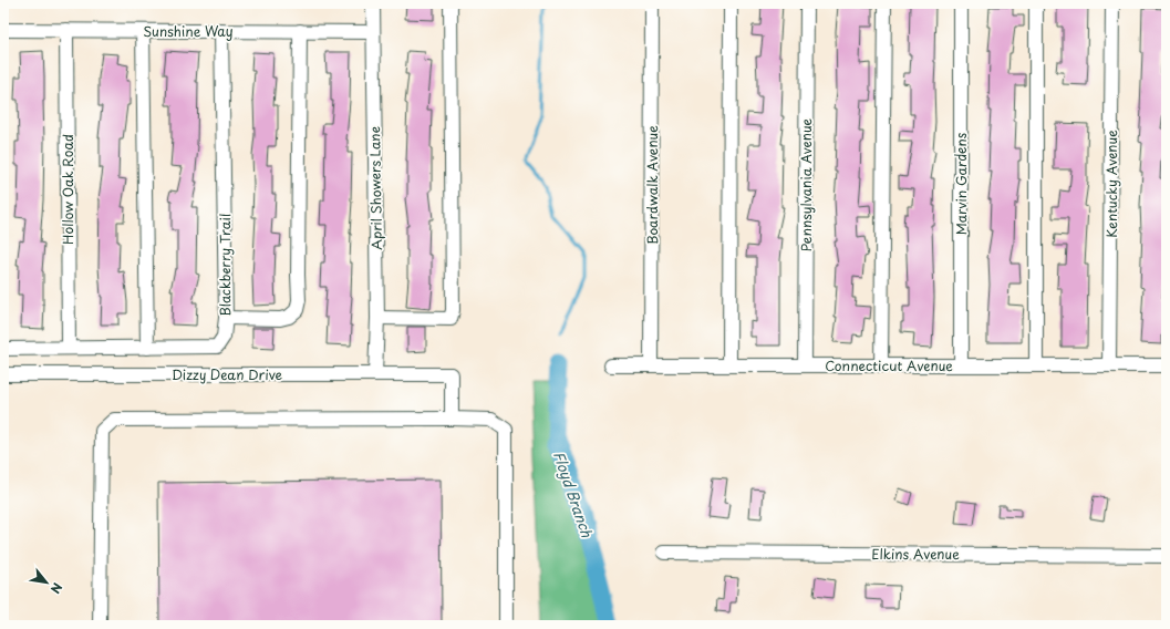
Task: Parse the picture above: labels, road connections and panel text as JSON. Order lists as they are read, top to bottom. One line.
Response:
{"streets":{"street":["Sunshine Way","Marvin Gardens","Kentucky Avenue","Boardwalk Avenue","Pennsylvania Avenue","April Showers Lane","Hollow Oak Road","Blackberry Trail","Connecticut Avenue","Dizzy Dean Drive","Elkins Avenue"]},"crossings":[["Sunshine Way","April Showers Lane"],["Sunshine Way","Hollow Oak Road"],["Sunshine Way","Blackberry Trail"],["Marvin Gardens","Connecticut Avenue"],["Kentucky Avenue","Connecticut Avenue"],["Boardwalk Avenue","Connecticut Avenue"],["Pennsylvania Avenue","Connecticut Avenue"],["April Showers Lane","Dizzy Dean Drive"],["Hollow Oak Road","Blackberry Trail"]],"water":["Floyd Branch"],"north":"bottom right"}
